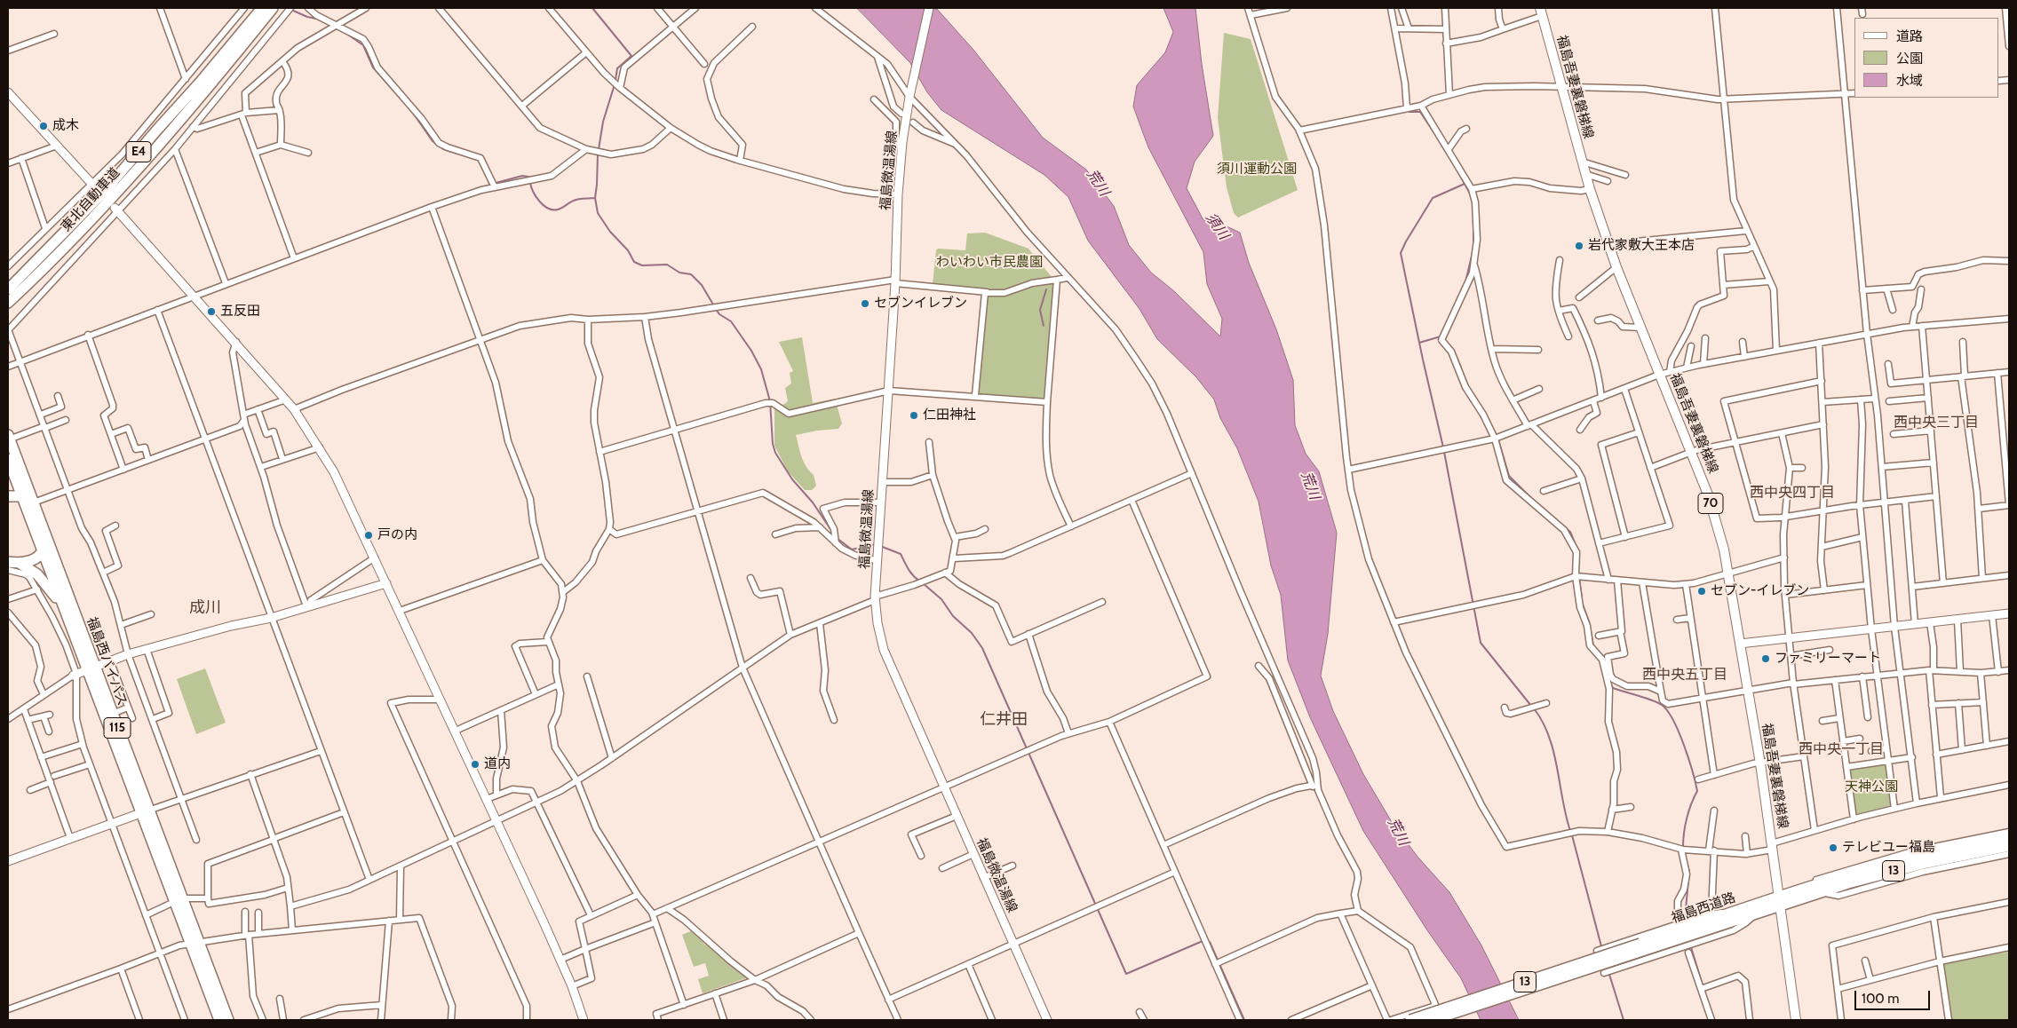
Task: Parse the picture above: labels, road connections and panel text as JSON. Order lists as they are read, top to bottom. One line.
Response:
{"streets":{"highway":["E4","東北自動車道","福島西バイパス","115","13","福島西道路"],"main road":["福島吾妻裏磐梯線","70"],"street":["福島微温湯線"]},"crossings":[["福島吾妻裏磐梯線","福島西道路"]],"districts":["西中央三丁目","西中央四丁目","成川","西中央五丁目","仁井田","西中央一丁目"],"water":["荒川","須川"],"parks":["須川運動公園","わいわい市民農園","天神公園"],"places":["成木","岩代家敷大王本店","セブンイレブン","五反田","仁田神社","戸の内","セブン-イレブン","ファミリーマート","道内","テレビユー福島"],"legend":["道路","公園","水域"],"scale_bar":"100 m"}
